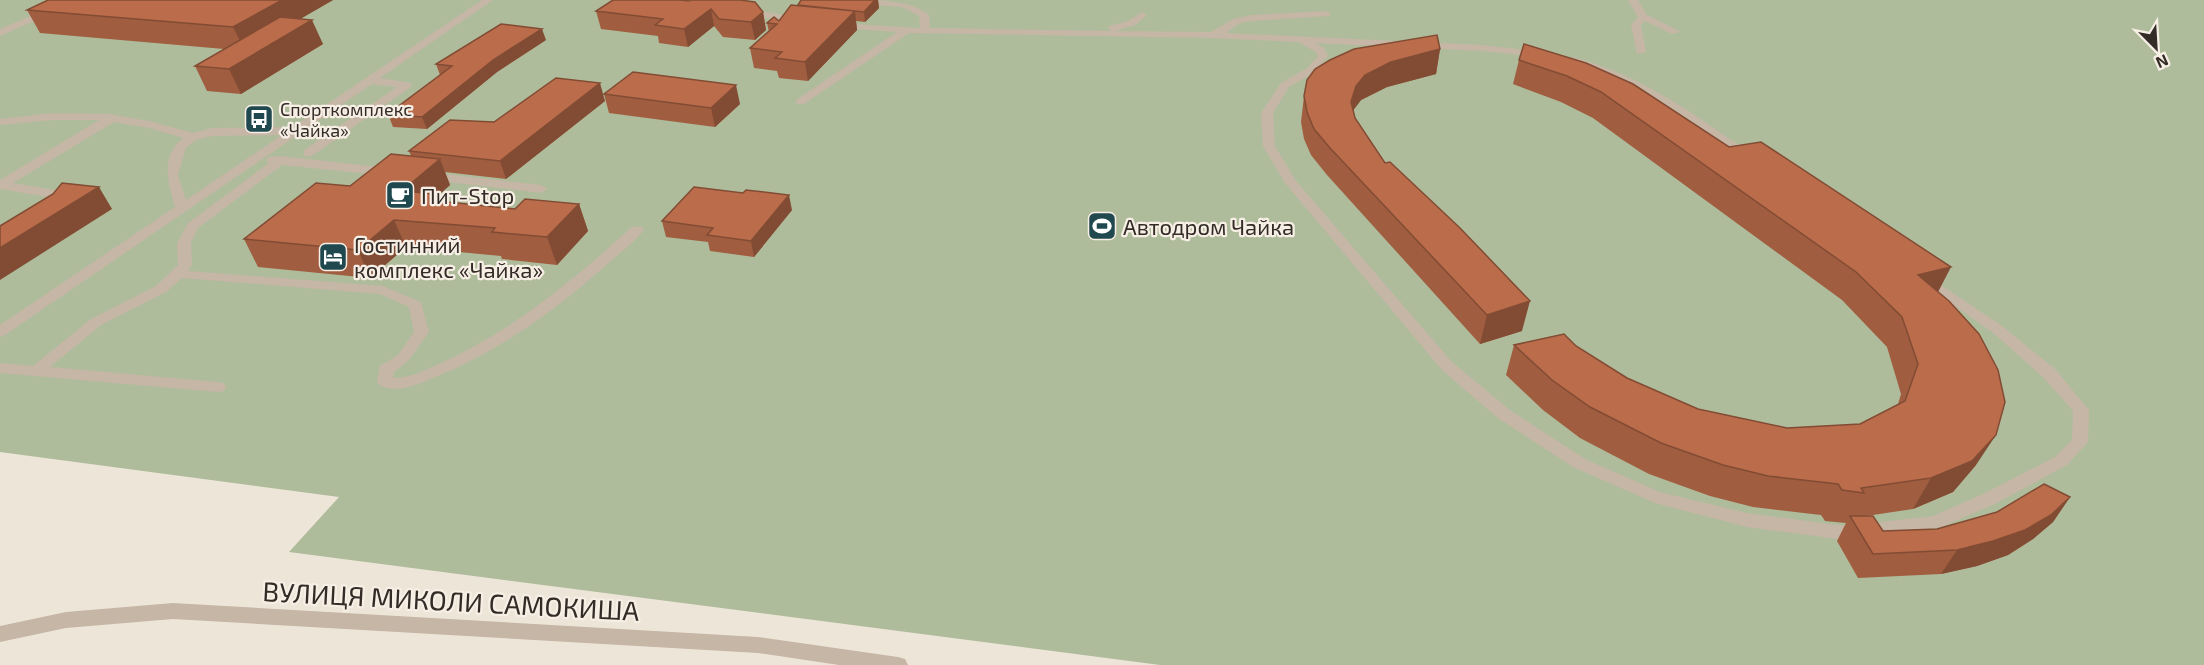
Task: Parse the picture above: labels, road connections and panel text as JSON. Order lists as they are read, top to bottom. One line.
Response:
{"streets":{"street":["ВУЛИЦЯ МИКОЛИ САМОКИША"]},"places":{"bus stop":["Спорткомплекс «Чайка»"],"cafe":["Пит-Stop"],"sports":["Автодром Чайка"],"hotel":["Гостинний комплекс «Чайка»"]},"north":"bottom right"}
